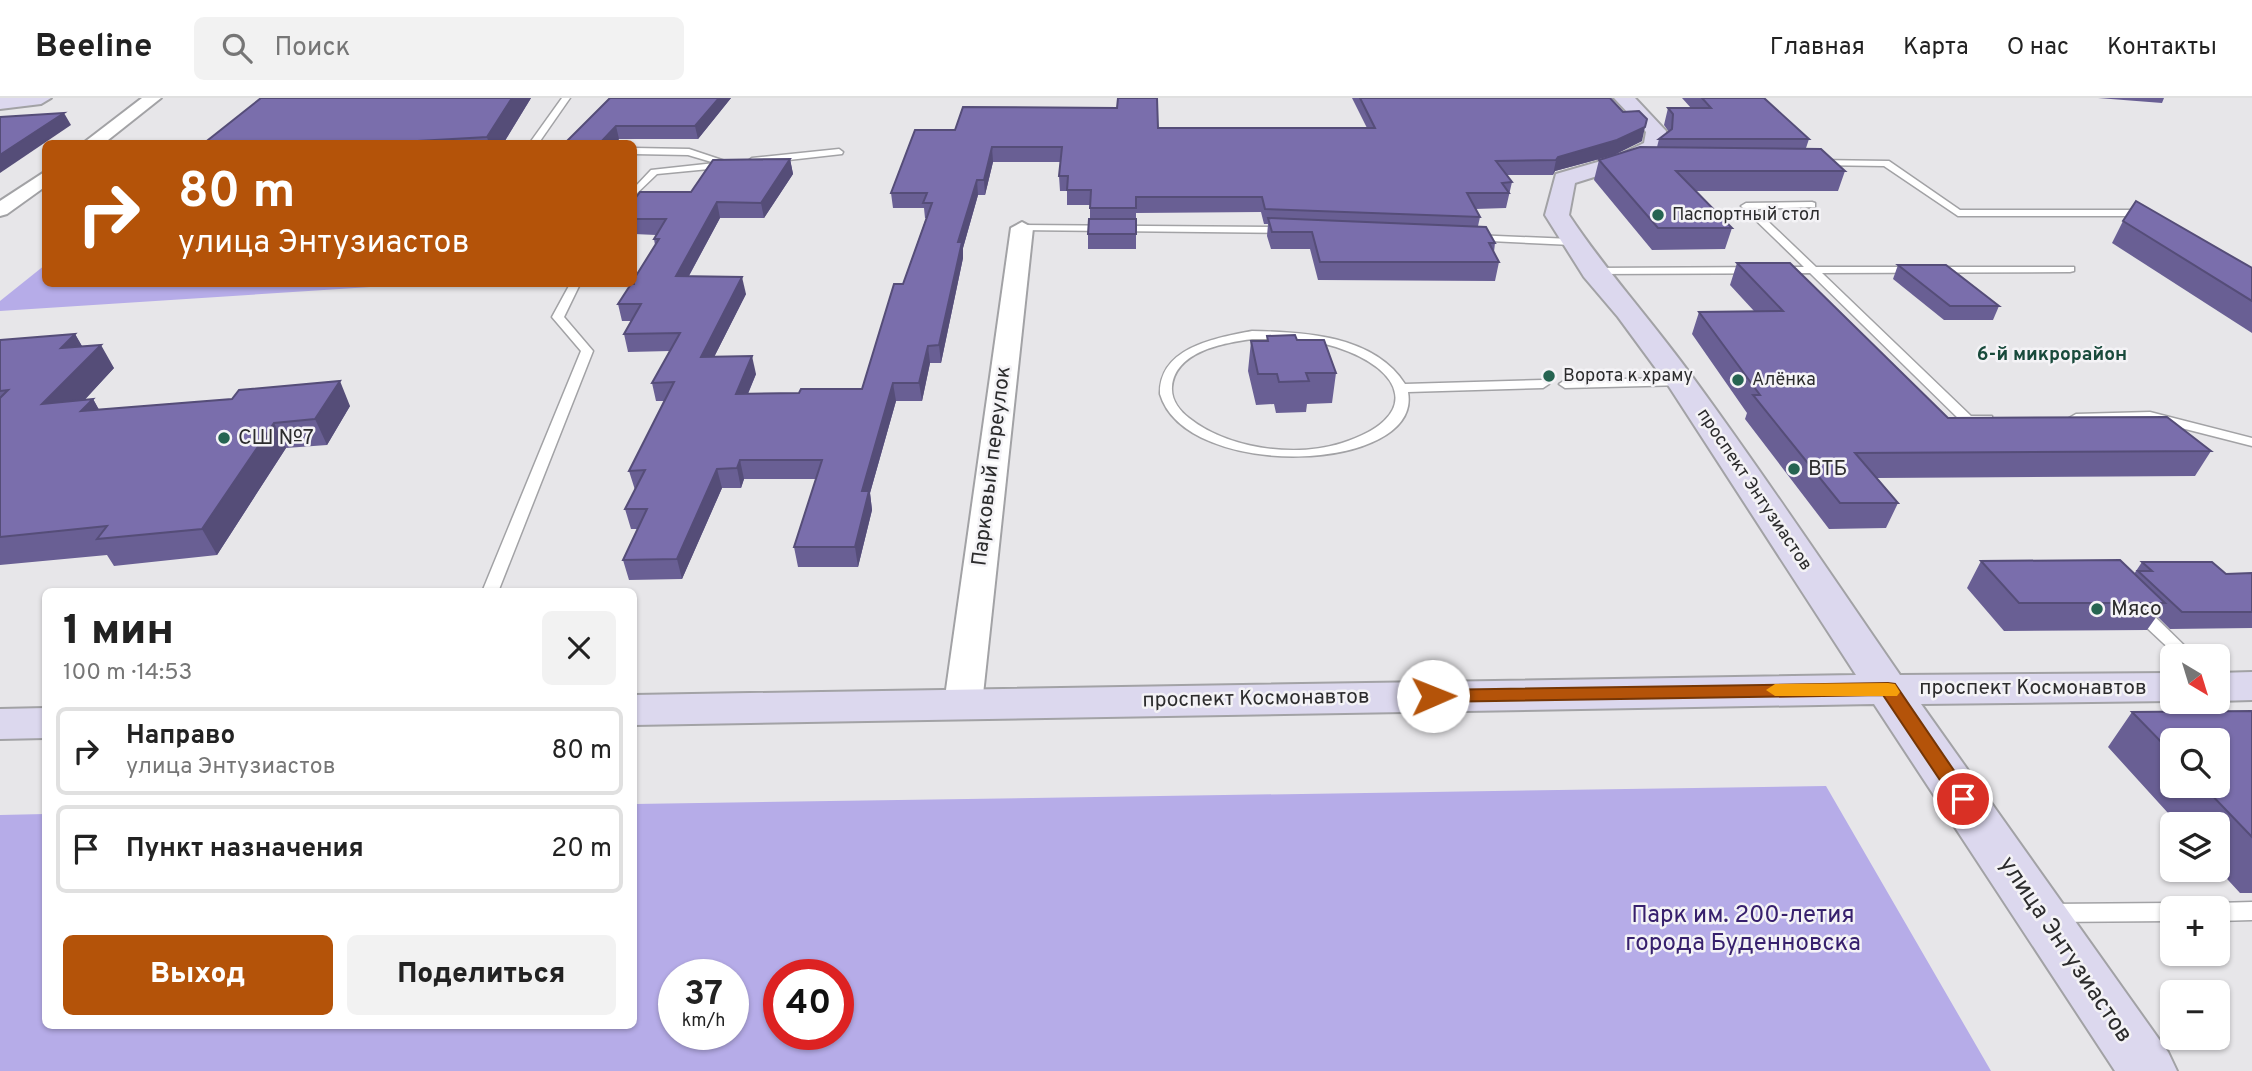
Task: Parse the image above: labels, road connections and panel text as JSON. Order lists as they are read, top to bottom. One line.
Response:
{"streets":{"main road":["проспект Энтузиастов","проспект Космонавтов","улица Энтузиастов"],"street":["Парковый переулок"]},"crossings":[["Парковый переулок","проспект Космонавтов"],["проспект Энтузиастов","проспект Космонавтов"],["проспект Энтузиастов","улица Энтузиастов"],["проспект Космонавтов","улица Энтузиастов"]],"districts":["6-й микрорайон"],"parks":["Парк им. 200-летия города Буденновска"],"places":["Паспортный стол","Ворота к храму","Алёнка","СШ №7","ВТБ","Мясо"],"north":"bottom right","page":{"header":"Beeline","search":"Поиск","nav":["Главная","Карта","О нас","Контакты"],"turn":["80 m","улица Энтузиастов"],"heading":["1 мин","100 m · 14:53"],"map_buttons":["+","−"],"list":[{"name":"Направо","note":"улица Энтузиастов","value":"80 m"},{"name":"Пункт назначения","value":"20 m"}],"buttons":["Выход","Поделиться"],"speed":"37 km/h","limit":"40"}}
